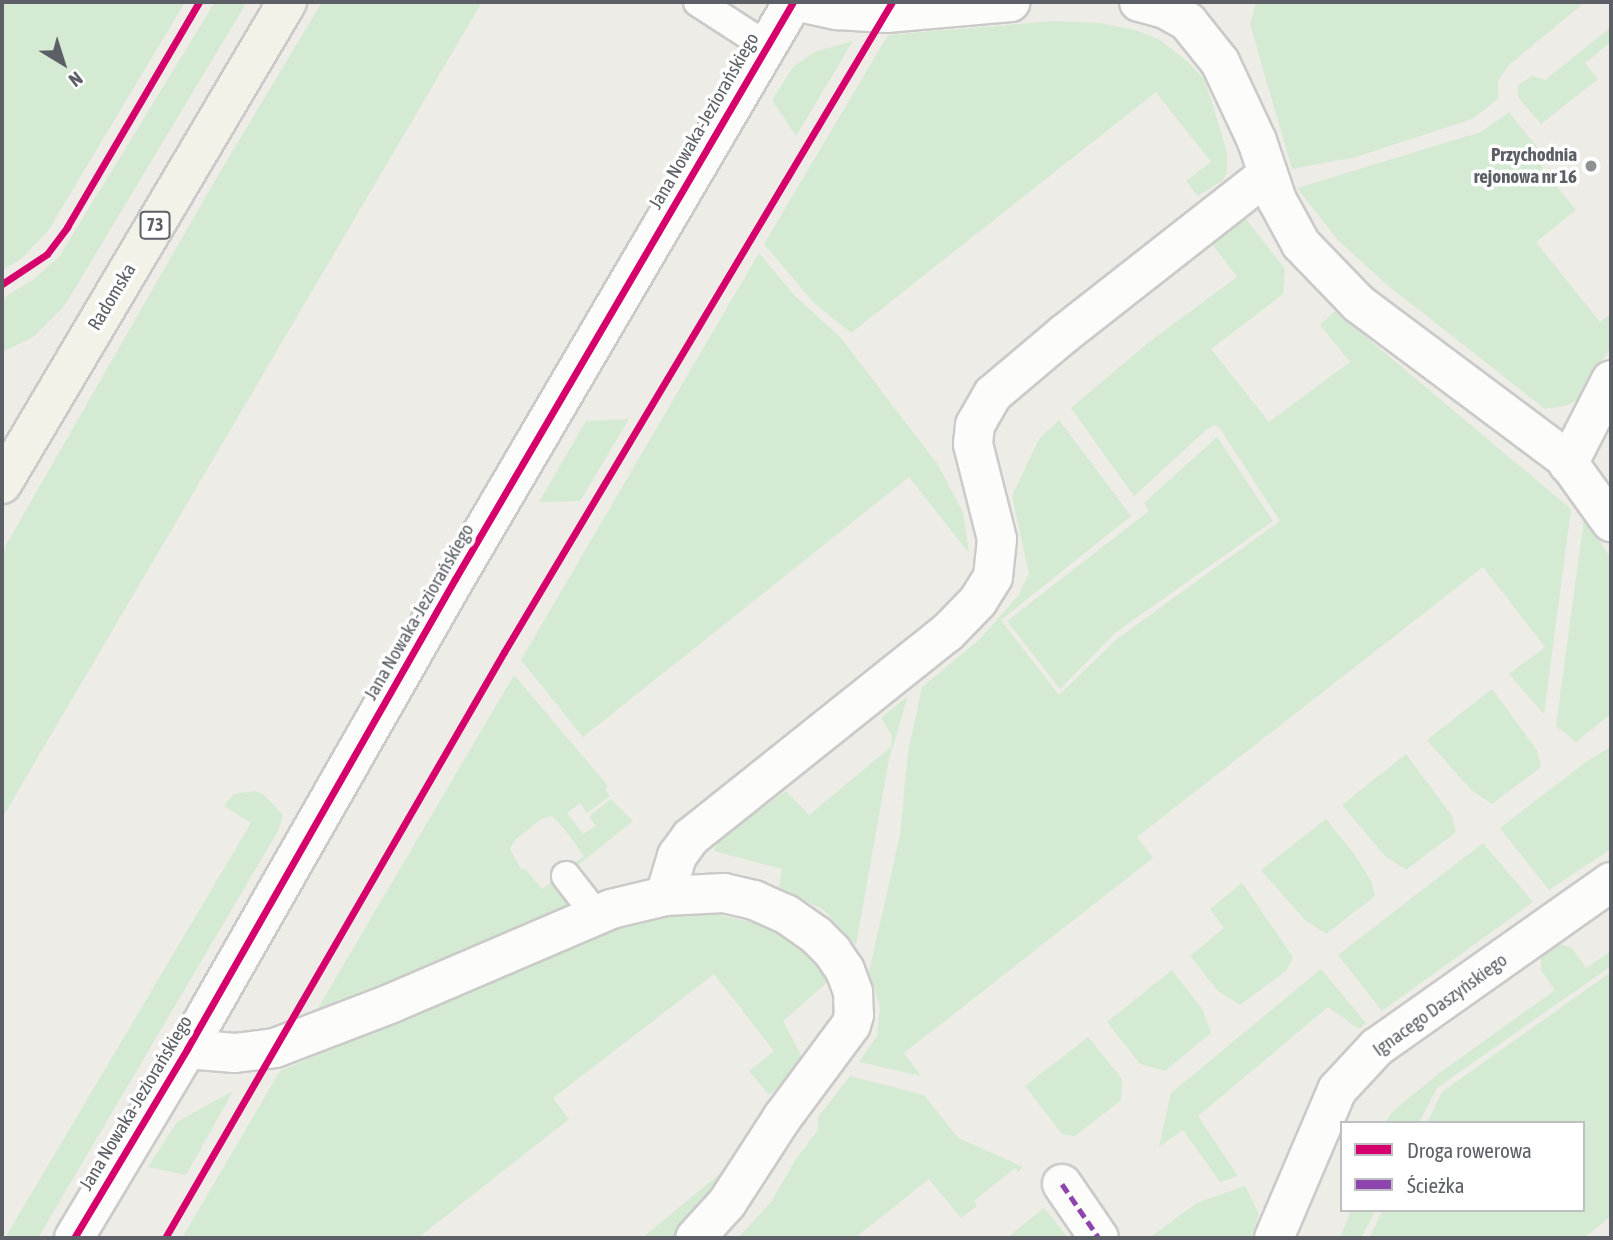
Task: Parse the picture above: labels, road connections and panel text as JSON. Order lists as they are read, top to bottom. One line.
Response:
{"streets":{"main road":["73","Radomska"],"street":["Jana Nowaka-Jeziorańskiego","Ignacego Daszyńskiego"]},"places":["Przychodnia rejonowa nr 16"],"legend":["Droga rowerowa","Ścieżka"],"north":"bottom right"}
